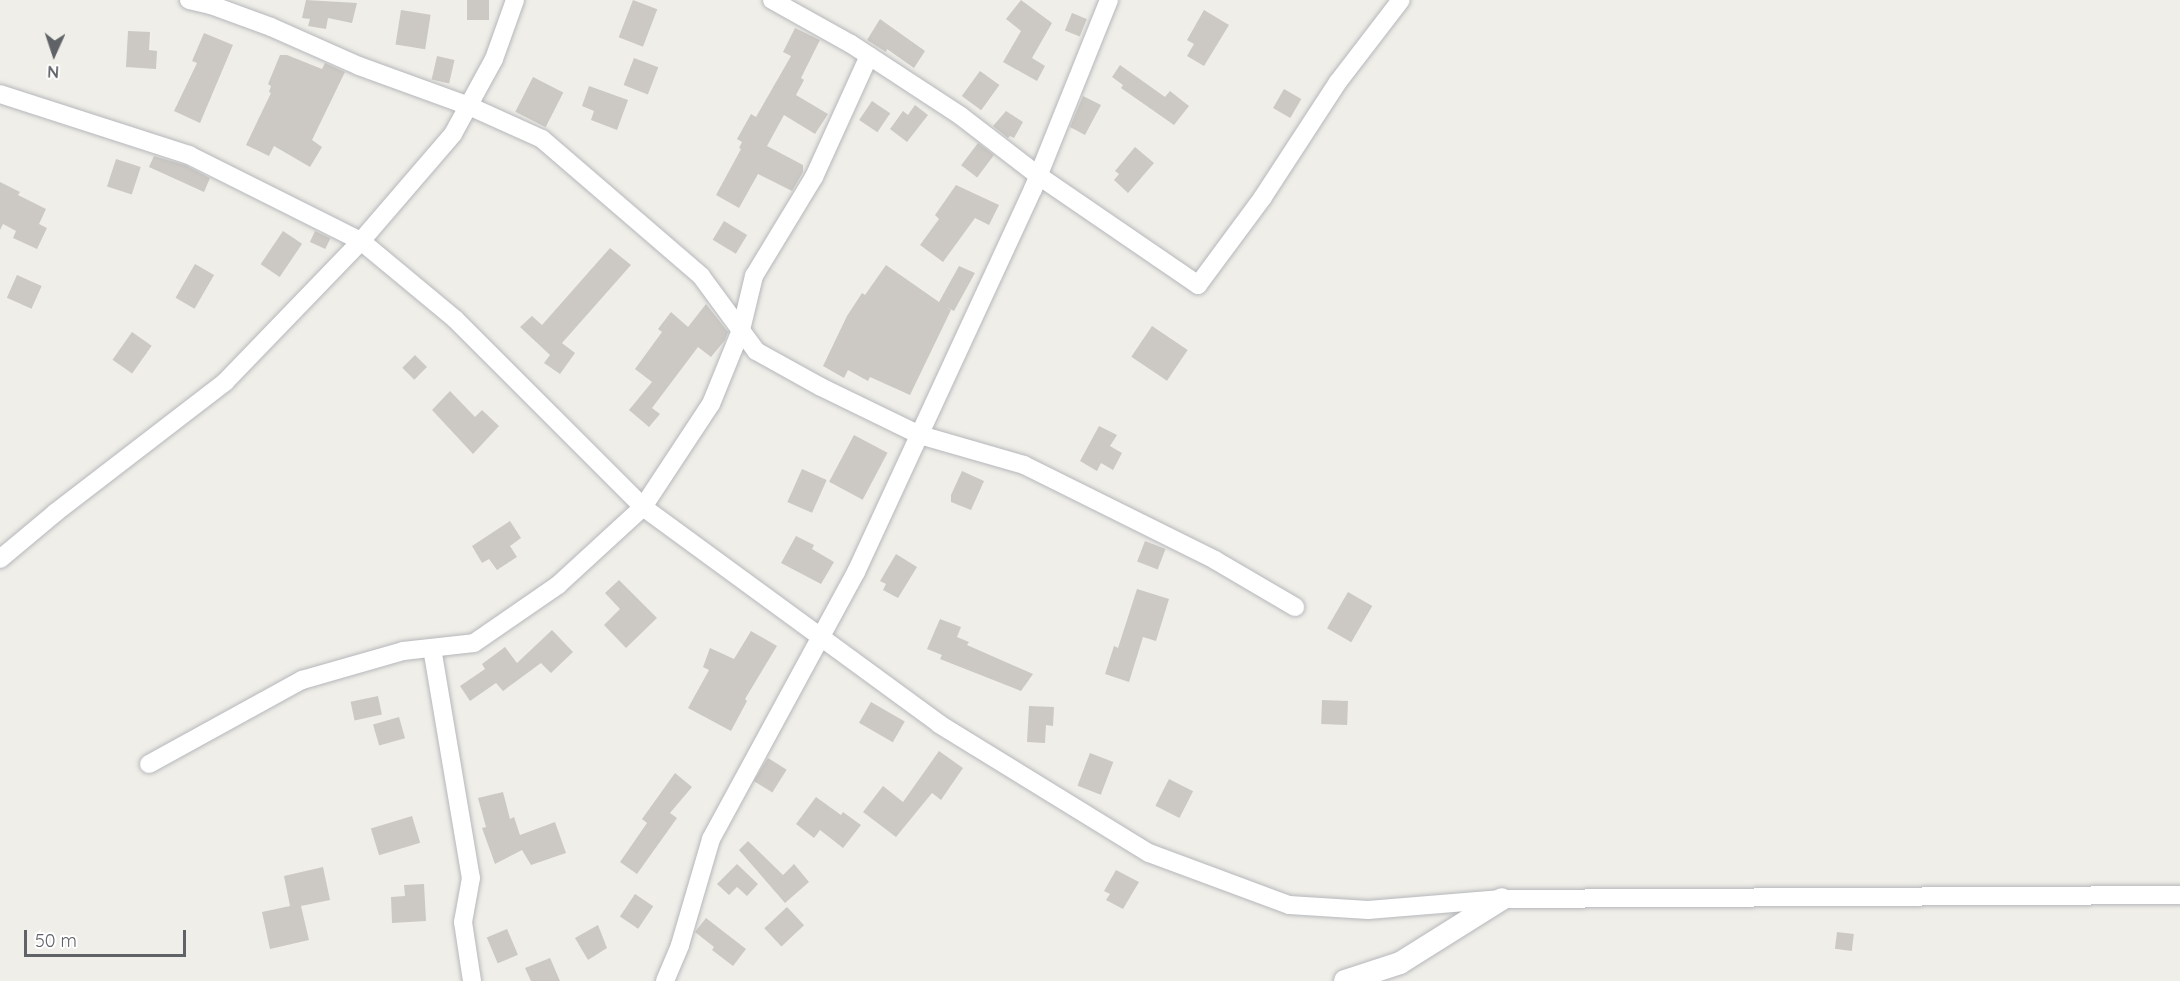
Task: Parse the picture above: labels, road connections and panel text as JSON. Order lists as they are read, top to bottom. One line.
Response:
{"scale_bar":"50 m","north":"bottom"}
